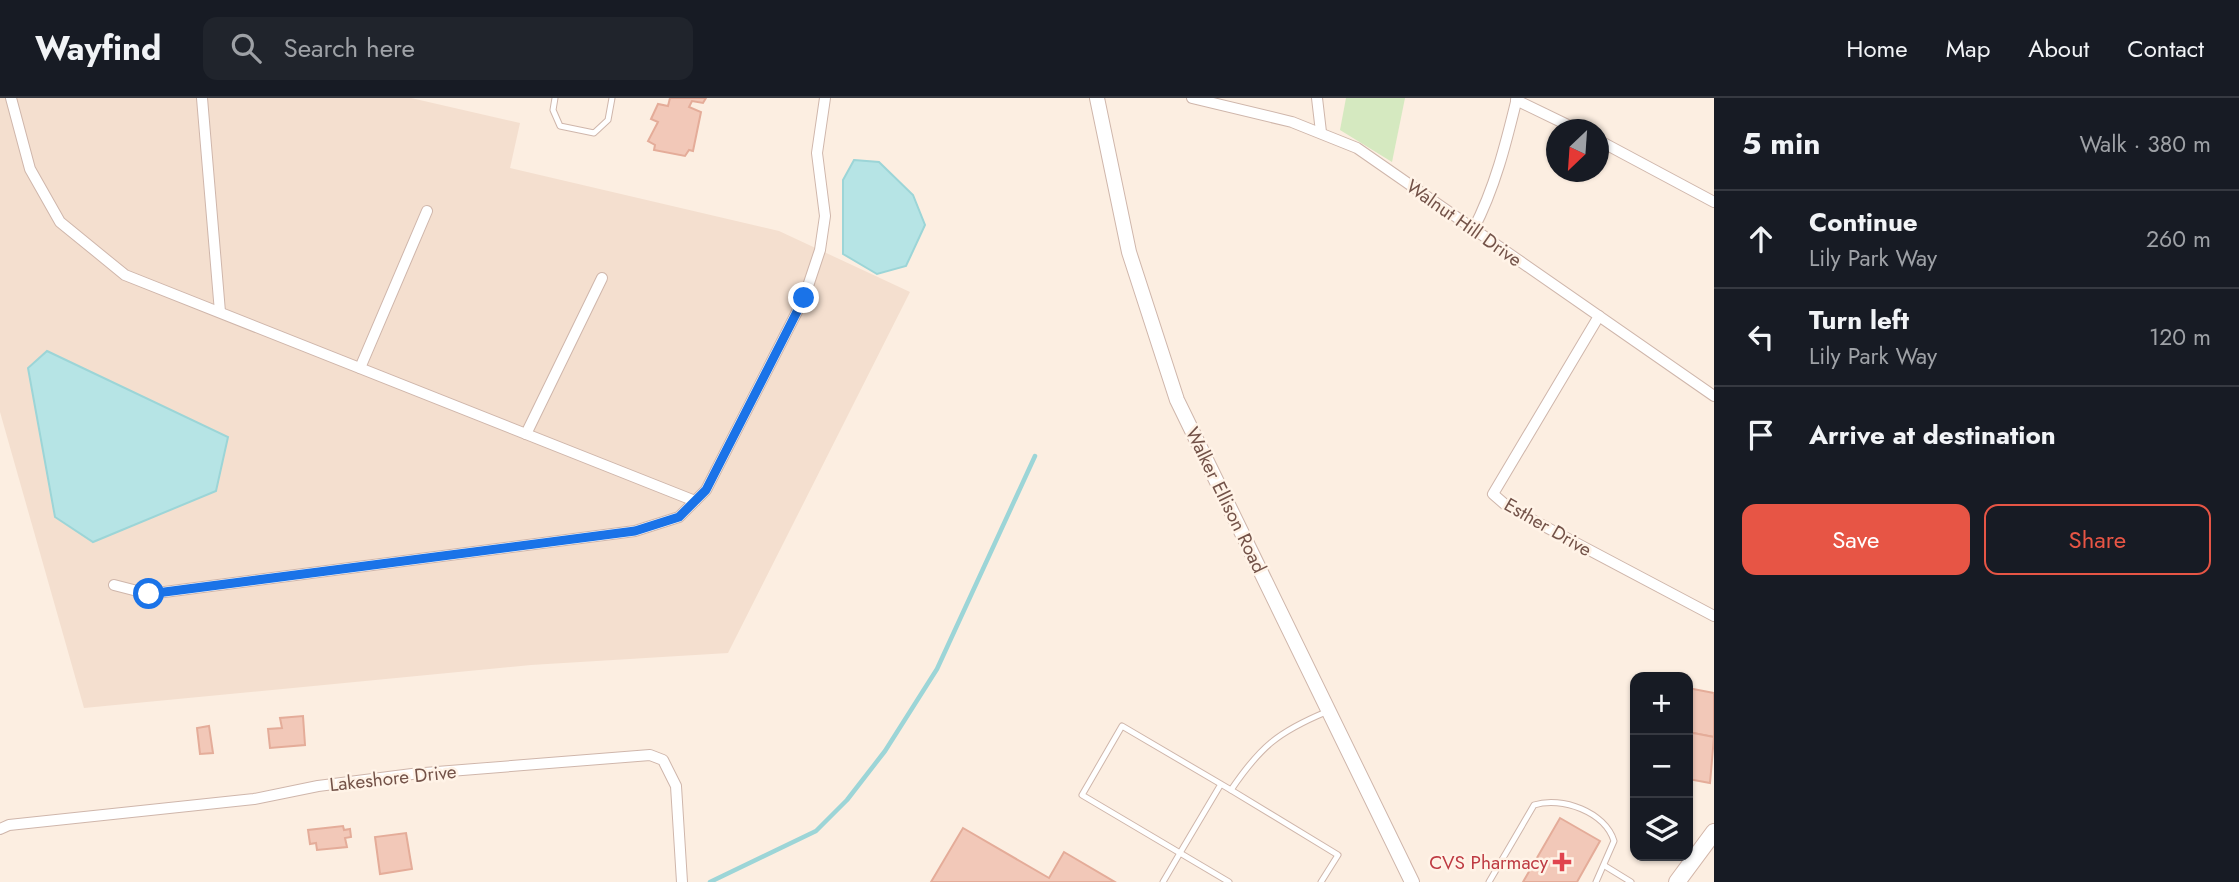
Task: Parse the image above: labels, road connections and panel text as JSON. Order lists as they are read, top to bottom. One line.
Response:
{"streets":{"street":["Walnut Hill Drive","Walker Ellison Road","Esther Drive","Lakeshore Drive"]},"crossings":[["Walnut Hill Drive","Esther Drive"]],"places":{"health":["CVS Pharmacy"]},"north":"bottom left","page":{"header":"Wayfind","search":"Search here","nav":["Home","Map","About","Contact"],"heading":["5 min","Walk · 380 m"],"list":[["Continue","Lily Park Way","260 m"],["Turn left","Lily Park Way","120 m"],"Arrive at destination"],"buttons":["Save","Share"],"map_buttons":["+","−"]}}
